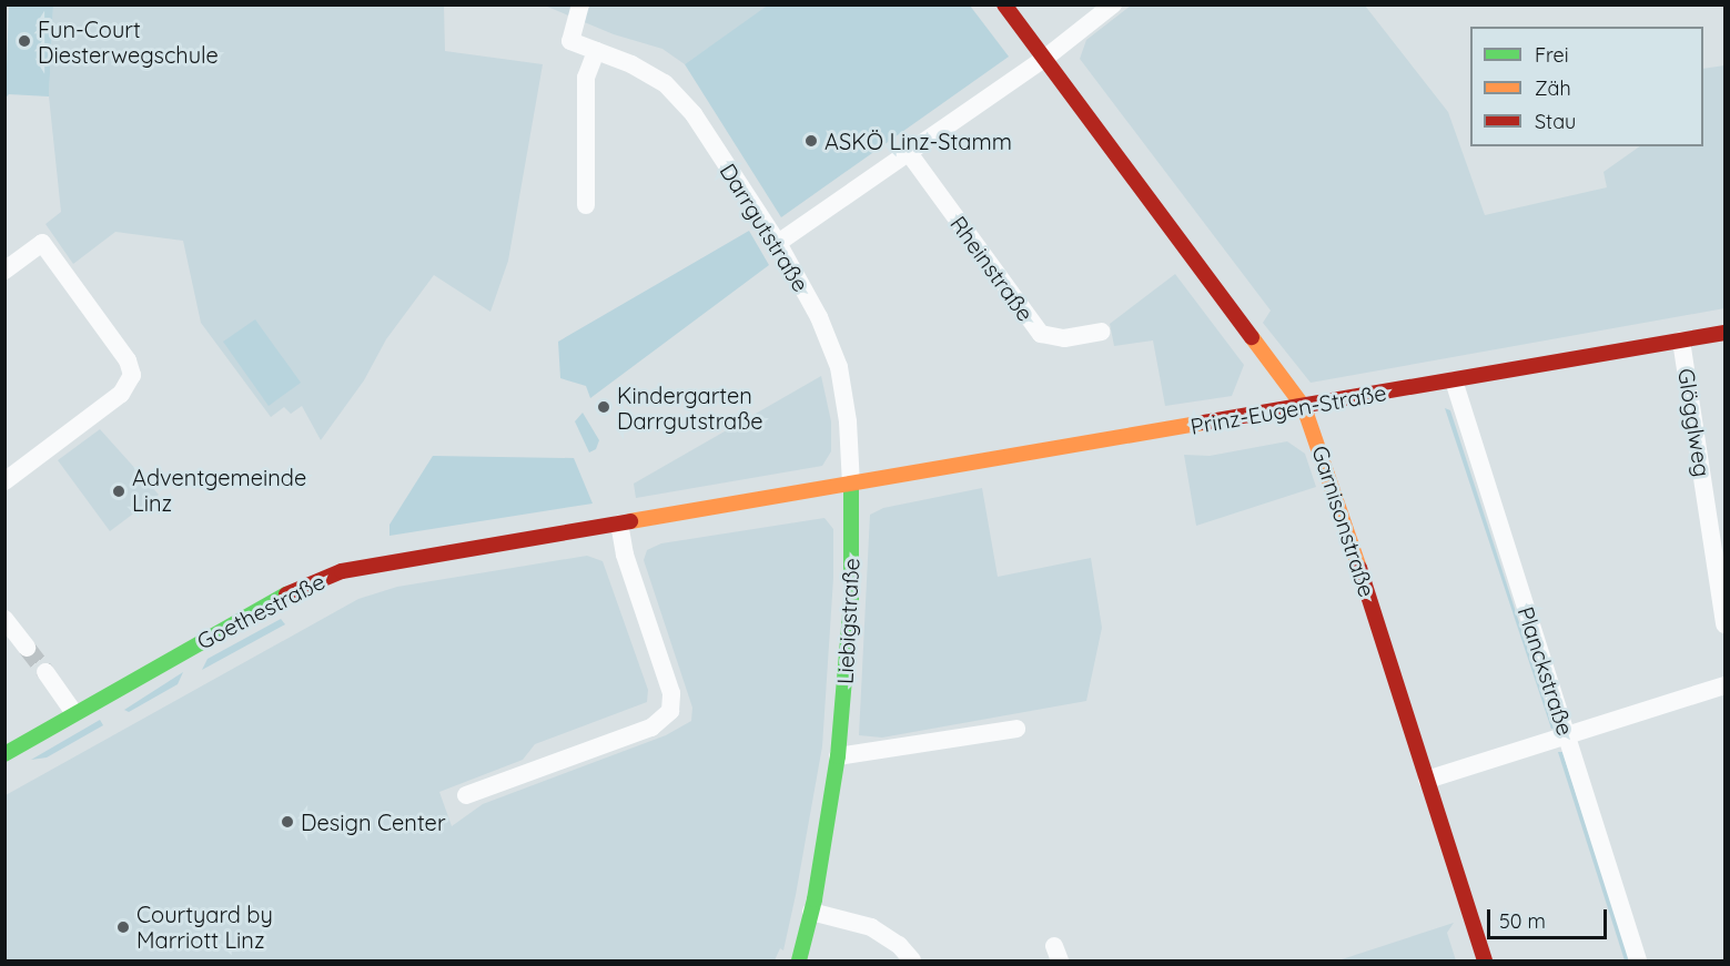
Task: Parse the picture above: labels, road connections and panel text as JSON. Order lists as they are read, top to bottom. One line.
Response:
{"streets":{"main road":["Prinz-Eugen-Straße","Garnisonstraße","Goethestraße","Liebigstraße"],"street":["Darrgutstraße","Rheinstraße","Glögglweg","Planckstraße"]},"crossings":[["Darrgutstraße","Prinz-Eugen-Straße"],["Darrgutstraße","Goethestraße"],["Darrgutstraße","Liebigstraße"],["Prinz-Eugen-Straße","Glögglweg"],["Prinz-Eugen-Straße","Garnisonstraße"],["Prinz-Eugen-Straße","Goethestraße"],["Prinz-Eugen-Straße","Liebigstraße"],["Prinz-Eugen-Straße","Planckstraße"],["Goethestraße","Liebigstraße"]],"places":["Fun-Court Diesterwegschule","ASKÖ Linz-Stamm","Kindergarten Darrgutstraße","Adventgemeinde Linz","Design Center","Courtyard by Marriott Linz"],"legend":["Frei","Zäh","Stau"],"scale_bar":"50 m"}
